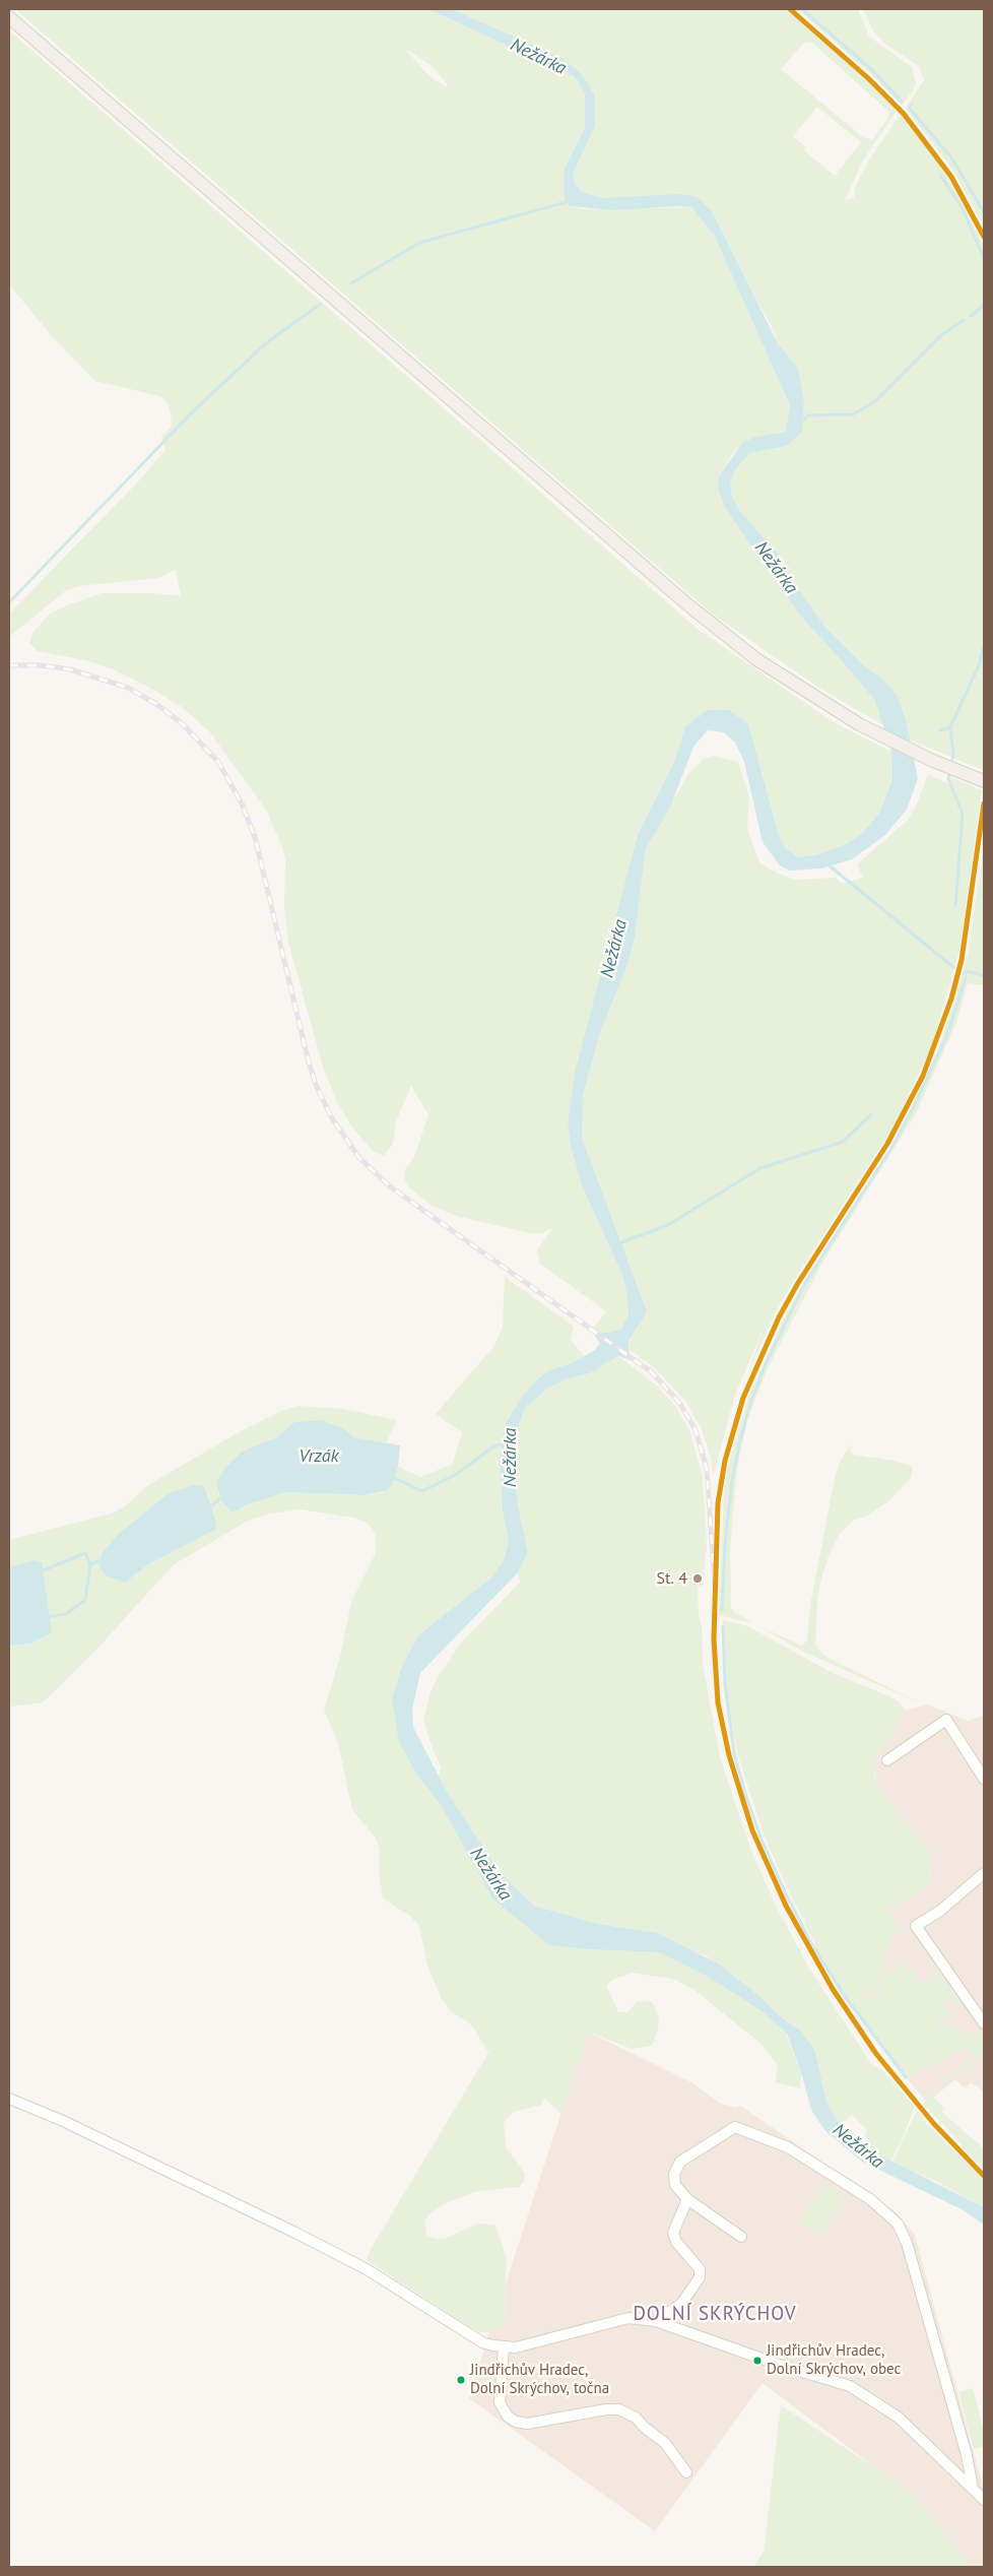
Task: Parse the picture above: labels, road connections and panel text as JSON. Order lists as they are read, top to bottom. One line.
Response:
{"districts":["DOLNÍ SKRÝCHOV"],"water":["Nežárka","Vrzák"],"places":["St. 4","Jindřichův Hradec, Dolní Skrýchov, obec","Jindřichův Hradec, Dolní Skrýchov, točna"]}
